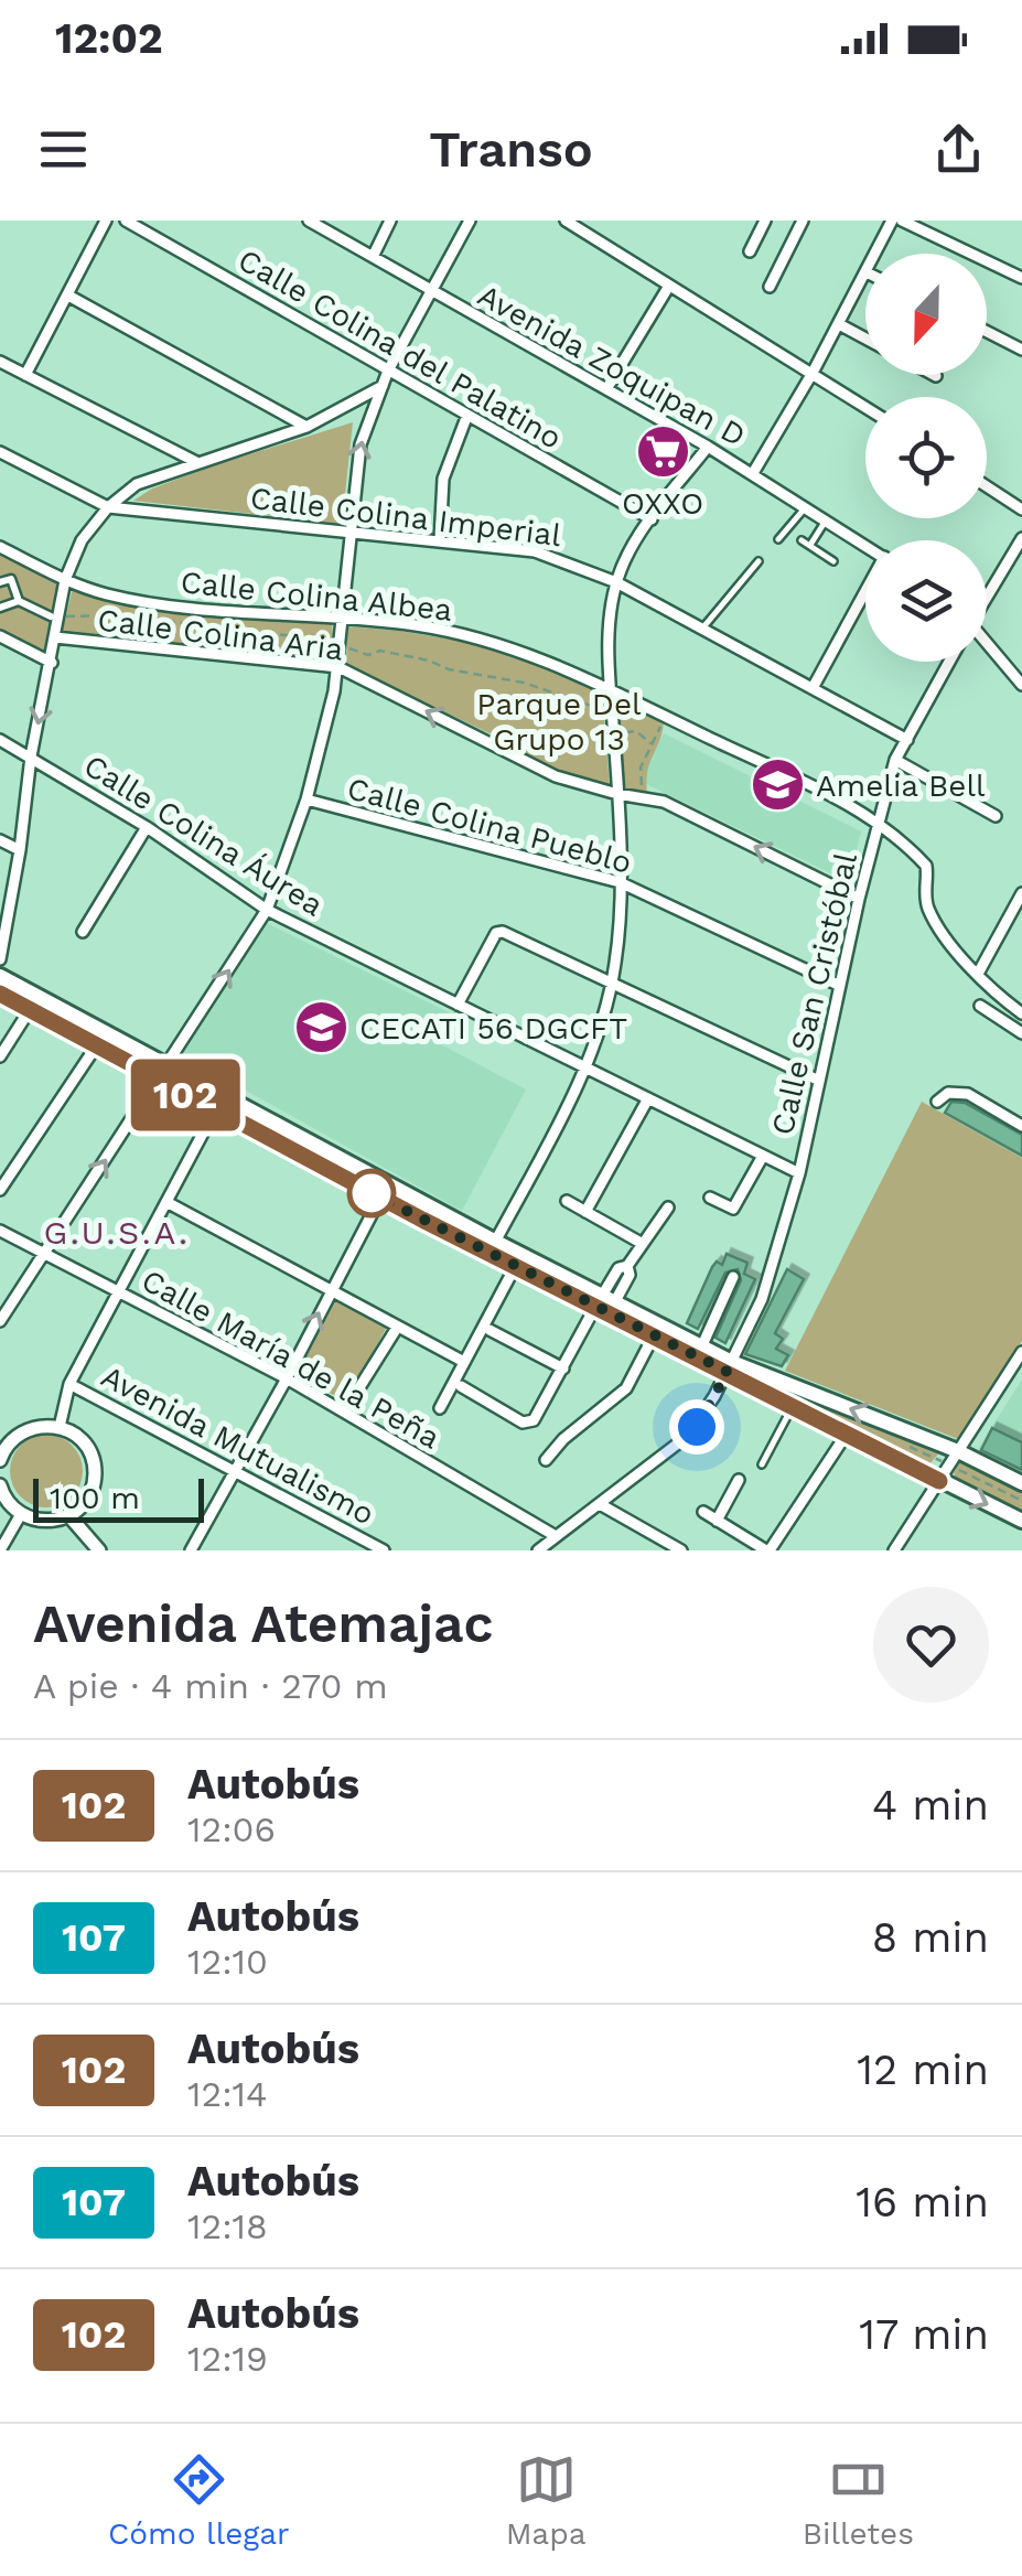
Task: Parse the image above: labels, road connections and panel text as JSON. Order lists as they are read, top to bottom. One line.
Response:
{"streets":{"street":["Calle Colina del Palatino","Avenida Zoquipan D","Calle Colina Imperial","Calle Colina Albea","Calle Colina Aria","Calle Colina Pueblo","Calle Colina Áurea","Calle San Cristóbal","Calle María de la Peña","Avenida Mutualismo"]},"crossings":[["Calle Colina Imperial","Calle San Cristóbal"],["Calle Colina Albea","Calle San Cristóbal"],["Calle Colina Aria","Calle San Cristóbal"],["Calle Colina Pueblo","Calle San Cristóbal"],["Calle Colina Áurea","Calle San Cristóbal"],["Calle San Cristóbal","Calle María de la Peña"]],"one_way":["Calle Colina Aria"],"districts":["G.U.S.A."],"parks":["Parque Del Grupo 13"],"places":{"supermarket":["OXXO"],"school or university":["Amelia Bell","CECATI 56 DGCFT"]},"lines":["bus line 102"],"scale_bar":"100 m","north":"bottom","page":{"status":"12:02","header":"Transo","on_map":"102","scale":"100 m","heading":["Avenida Atemajac","A pie · 4 min · 270 m"],"list":[{"mark":"102","name":"Autobús","note":"12:06","value":"4 min"},{"mark":"107","name":"Autobús","note":"12:10","value":"8 min"},{"mark":"102","name":"Autobús","note":"12:14","value":"12 min"},{"mark":"107","name":"Autobús","note":"12:18","value":"16 min"},{"mark":"102","name":"Autobús","note":"12:19","value":"17 min"}],"tabs":["Cómo llegar","Mapa","Billetes"]}}
